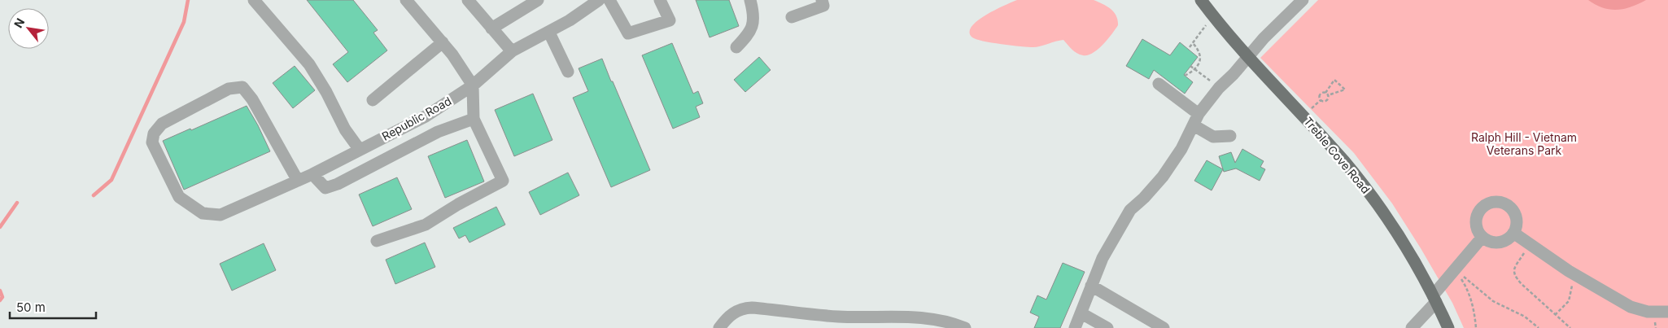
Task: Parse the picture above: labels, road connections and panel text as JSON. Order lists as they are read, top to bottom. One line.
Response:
{"streets":{"main road":["Treble Cove Road"],"street":["Republic Road"]},"parks":["Ralph Hill - Vietnam Veterans Park"],"scale_bar":"50 m","north":"top left"}
